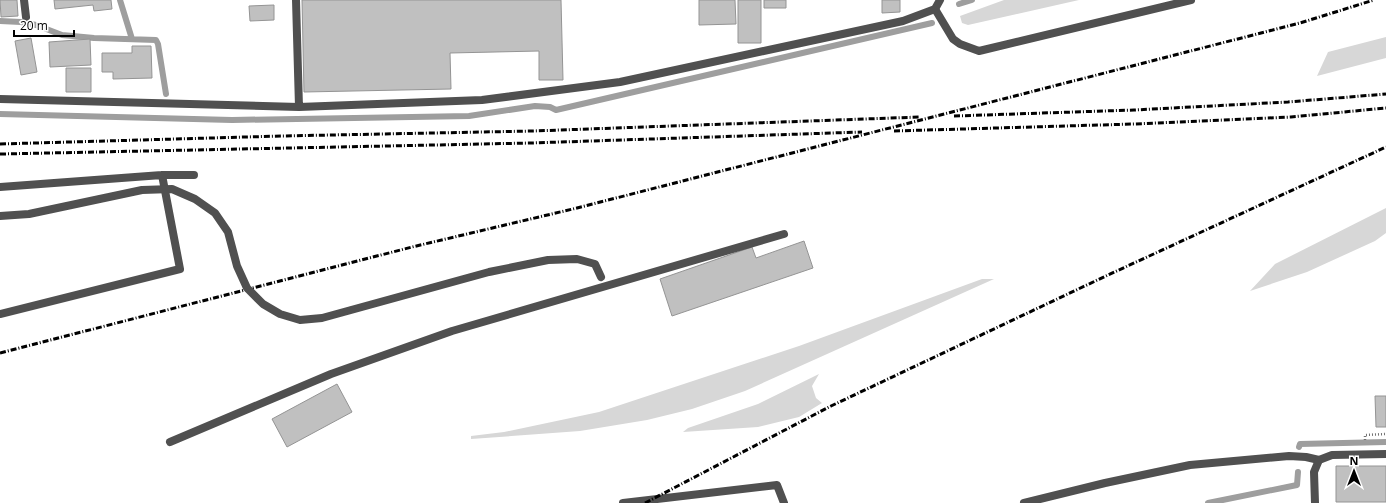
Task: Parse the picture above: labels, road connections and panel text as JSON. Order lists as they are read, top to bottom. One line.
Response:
{"scale_bar":"20 m","north":"top"}
